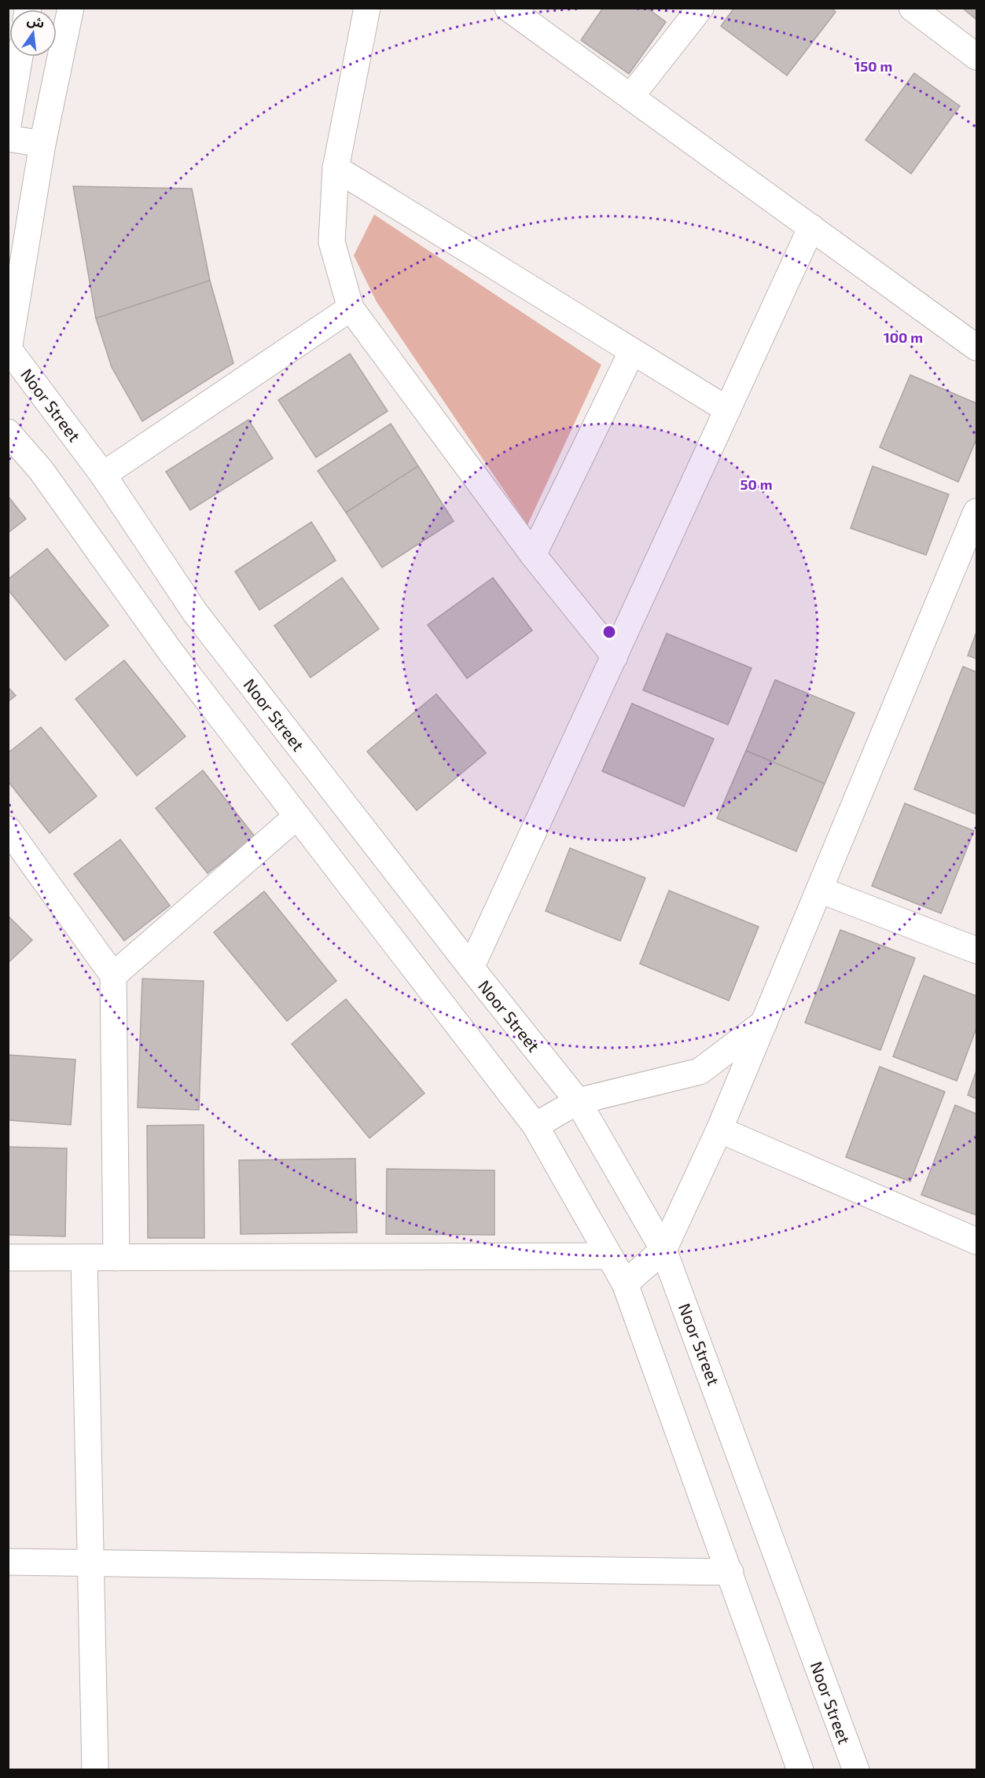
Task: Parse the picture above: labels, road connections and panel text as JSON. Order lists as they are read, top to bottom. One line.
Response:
{"streets":{"street":["Noor Street"]},"north":"top","rings":["150 m","100 m","50 m"]}
